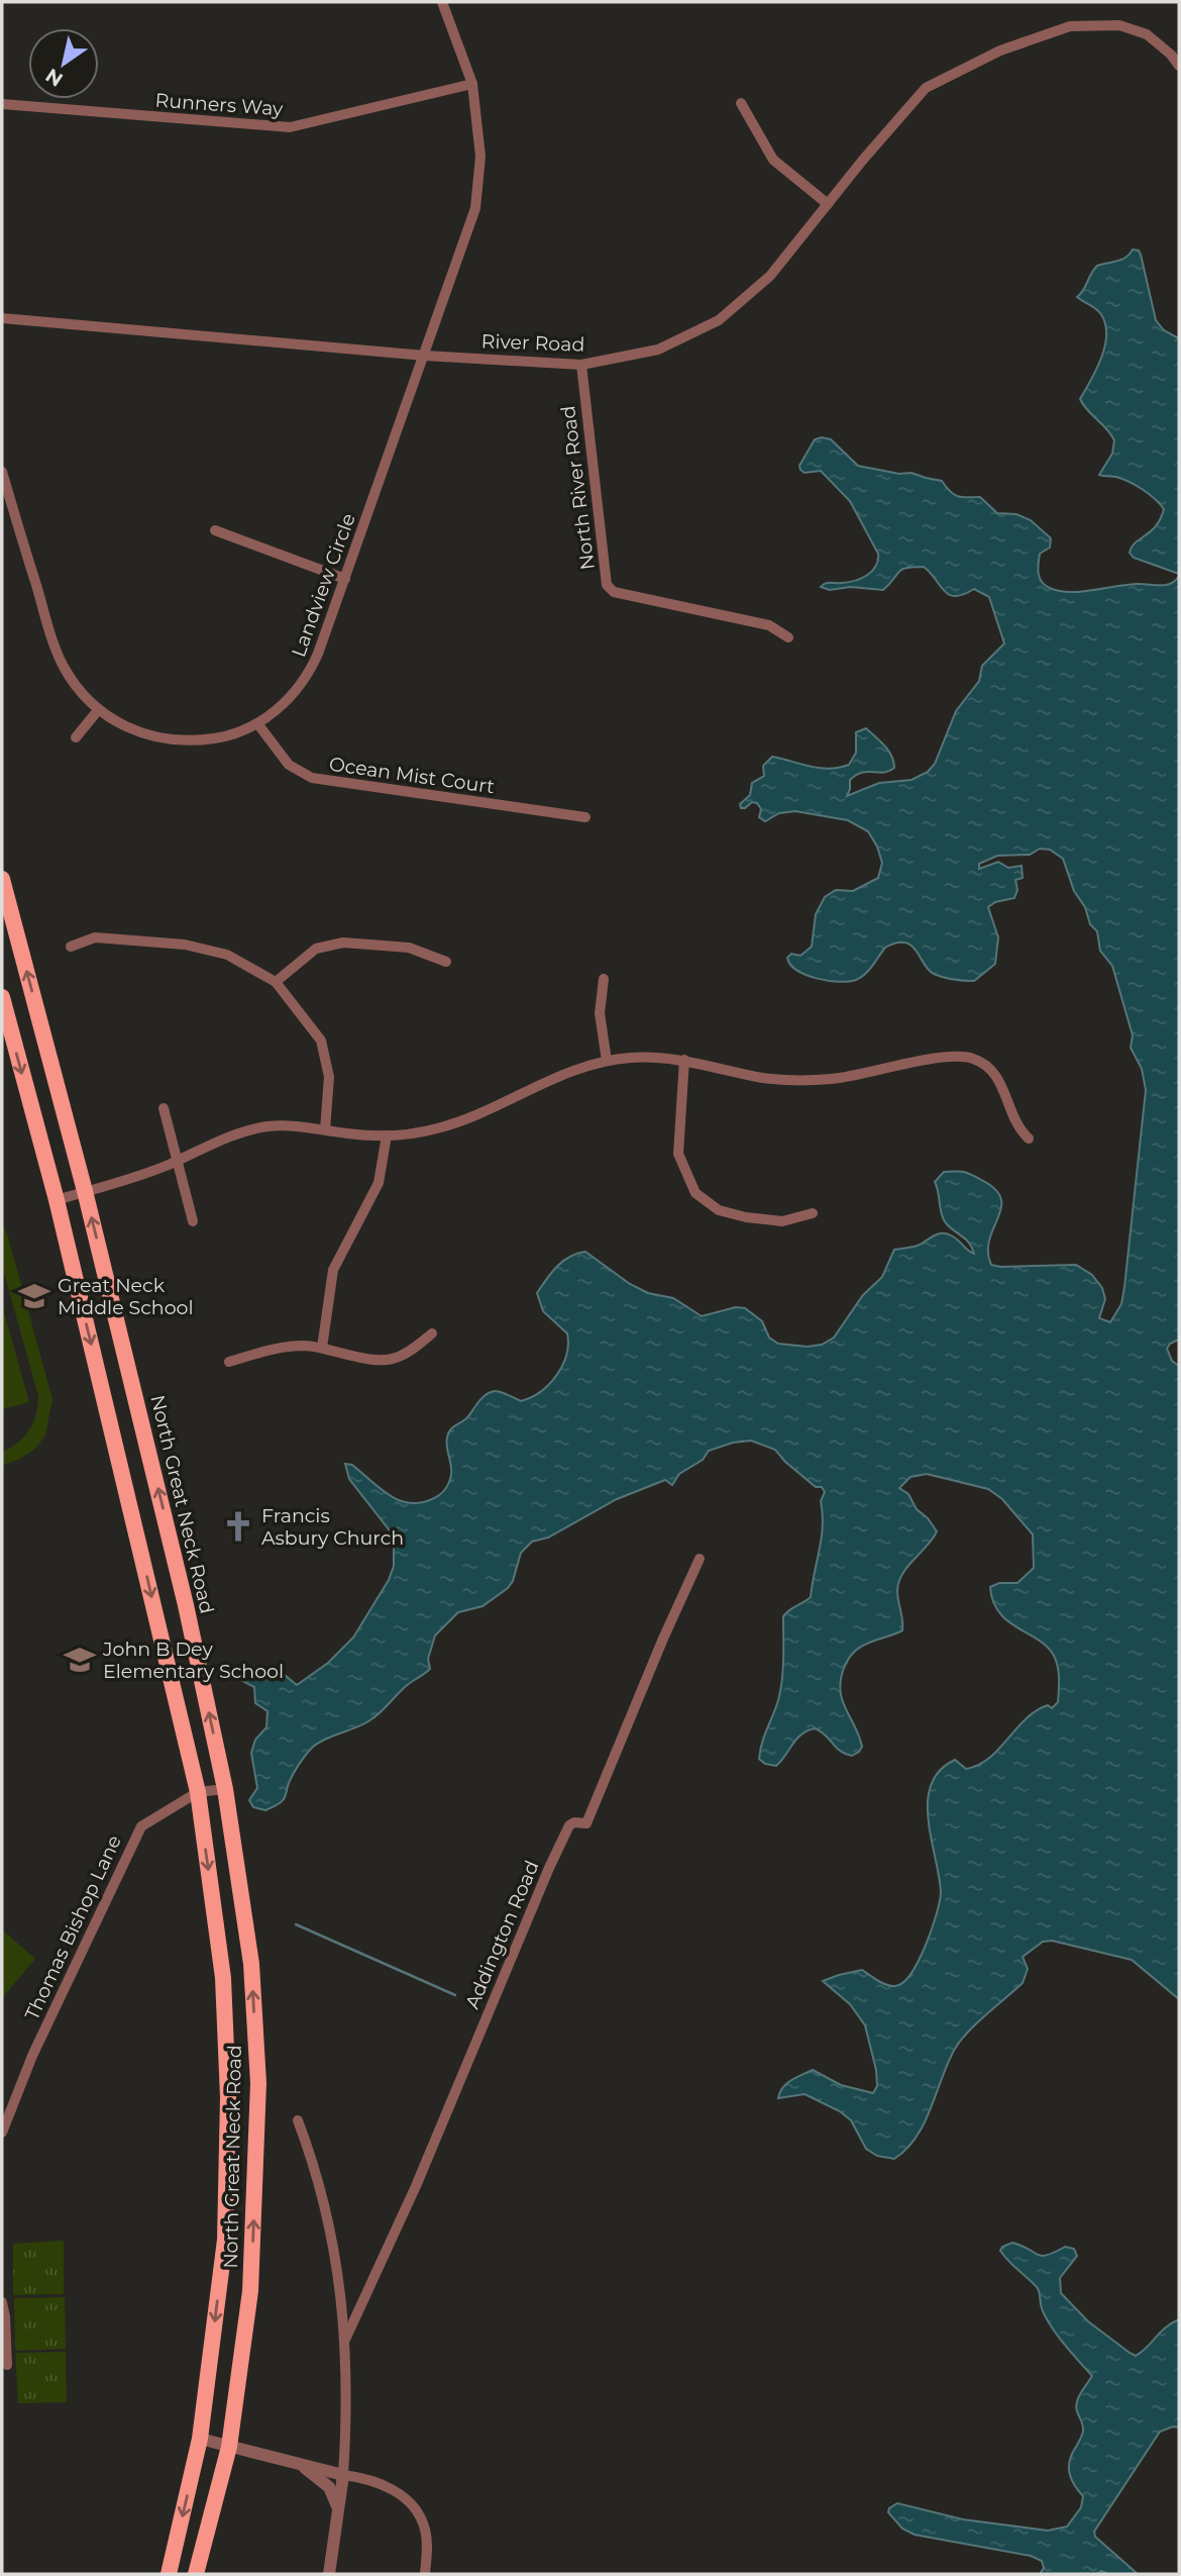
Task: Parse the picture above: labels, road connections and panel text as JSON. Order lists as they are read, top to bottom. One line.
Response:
{"streets":{"main road":["North Great Neck Road"],"street":["Runners Way","River Road","North River Road","Landview Circle","Ocean Mist Court","Thomas Bishop Lane","Addington Road"]},"crossings":[["Runners Way","Landview Circle"],["River Road","North River Road"],["River Road","Landview Circle"],["Landview Circle","Ocean Mist Court"],["North Great Neck Road","Thomas Bishop Lane"]],"places":{"school or university":["Great Neck Middle School","John B Dey Elementary School"],"church":["Francis Asbury Church"]},"north":"bottom left"}
